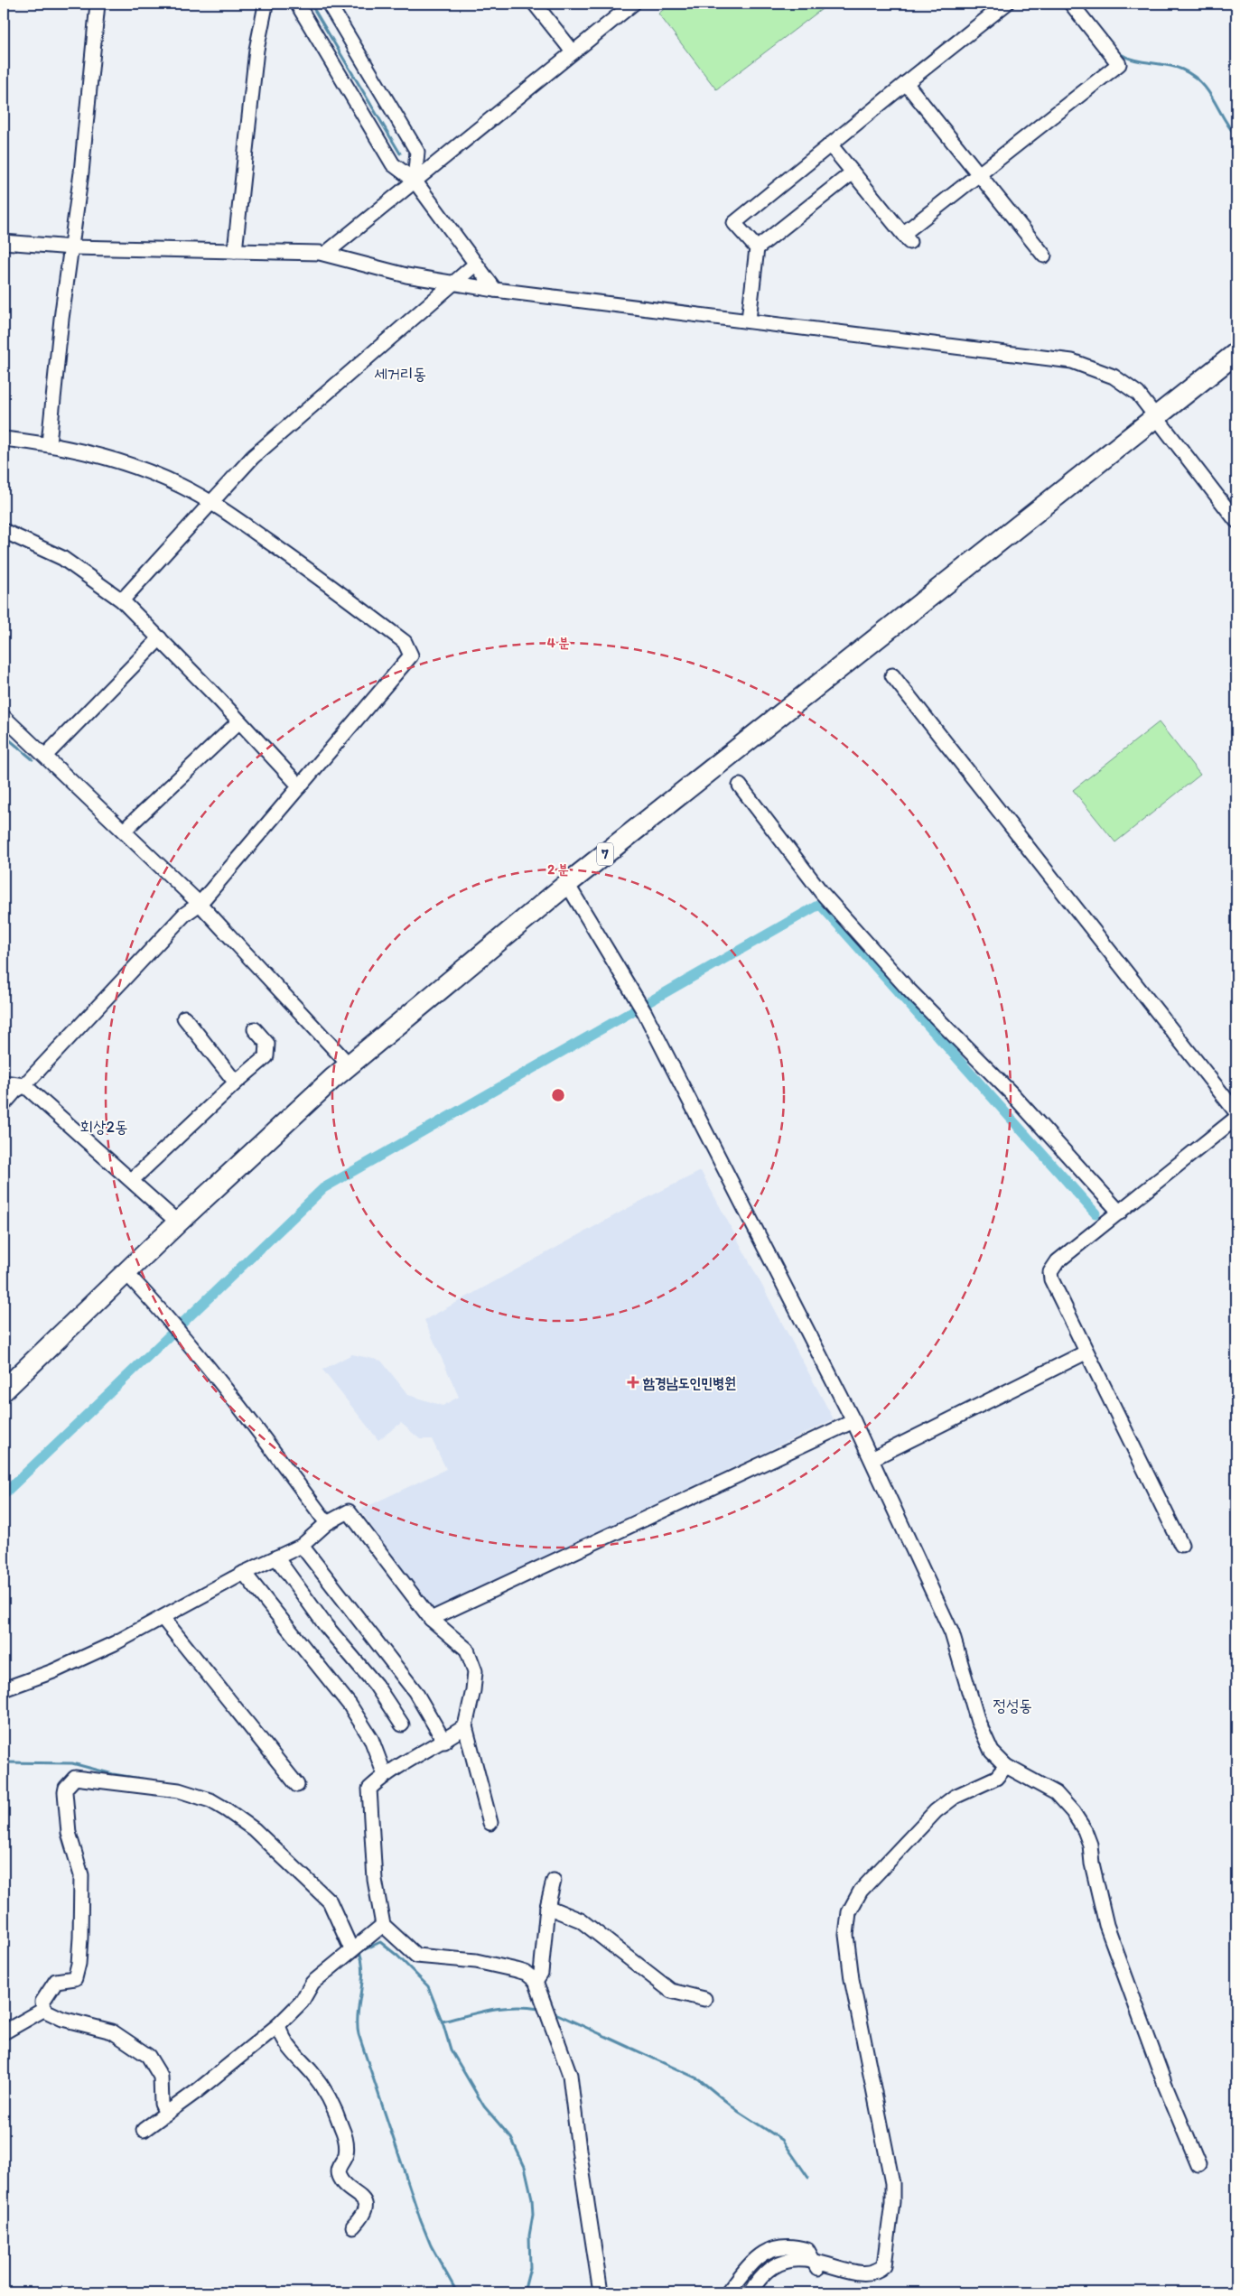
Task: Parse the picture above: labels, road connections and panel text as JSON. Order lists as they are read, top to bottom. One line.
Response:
{"streets":{"highway":["7"]},"districts":["세거리동","회상2동","정성동"],"places":{"health":["함경남도인민병원"]},"rings":["4 분","2 분"]}
